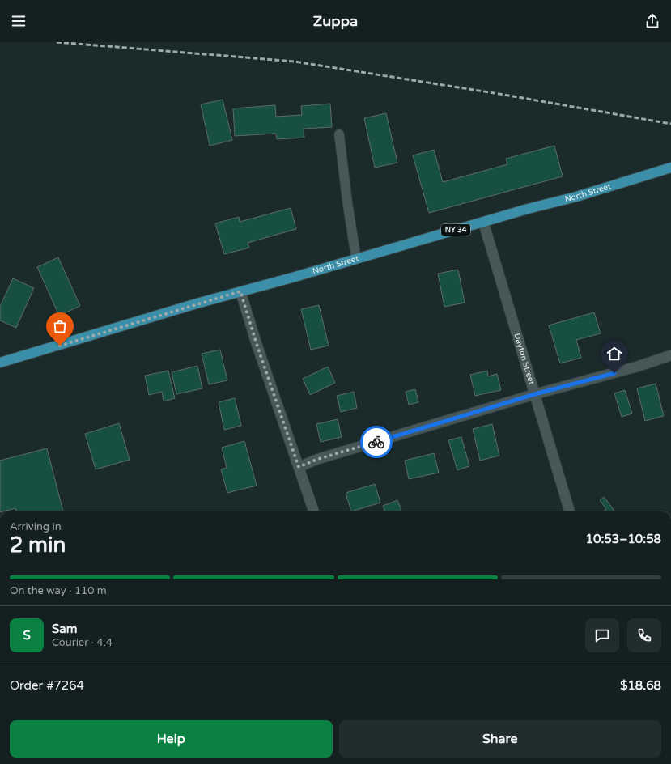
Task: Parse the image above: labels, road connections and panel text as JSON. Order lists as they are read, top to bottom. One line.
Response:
{"streets":{"main road":["North Street","NY 34"],"street":["Dayton Street"]},"crossings":[["North Street","Dayton Street"]],"page":{"header":"Zuppa","heading":["2 min","Arriving in","10:53–10:58"],"panel":["Sam","Courier · 4.4","Order #7264","$18.68"],"bar":"On the way · 110 m","round":"S","buttons":["Help","Share"]}}
